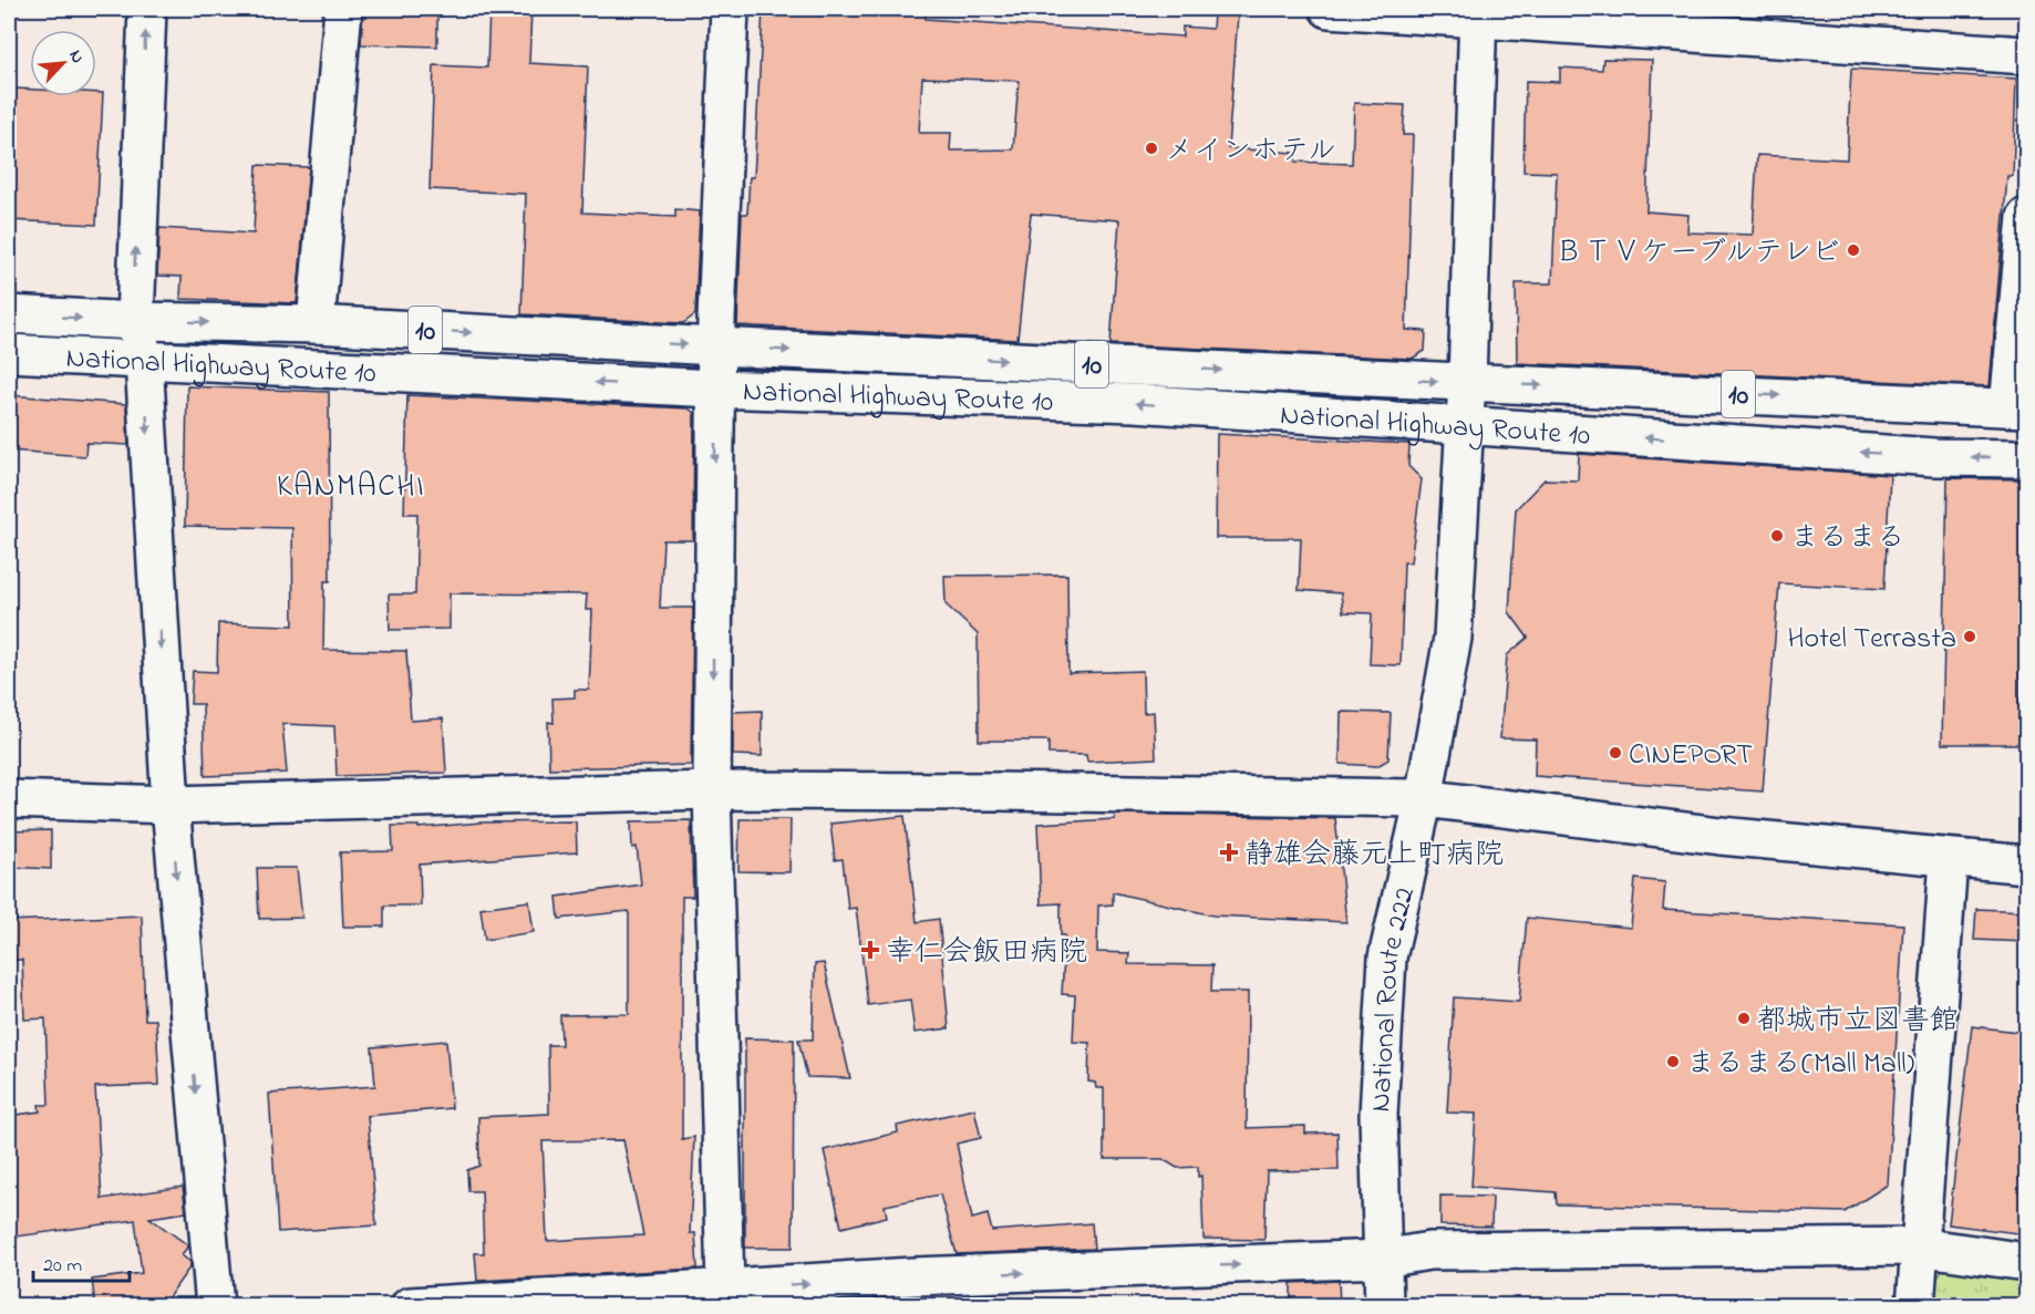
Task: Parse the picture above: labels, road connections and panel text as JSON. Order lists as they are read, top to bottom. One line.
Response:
{"streets":{"main road":["10","National Highway Route 10","National Route 222"]},"crossings":[["National Highway Route 10","National Route 222"]],"districts":["KANMACHI"],"places":{"other":["メインホテル","ＢＴＶケーブルテレビ","まるまる","Hotel Terrasta","CINEPORT","都城市立図書館","まるまる(Mall Mall)"],"health":["静雄会藤元上町病院","幸仁会飯田病院"]},"scale_bar":"20 m","north":"top right"}
